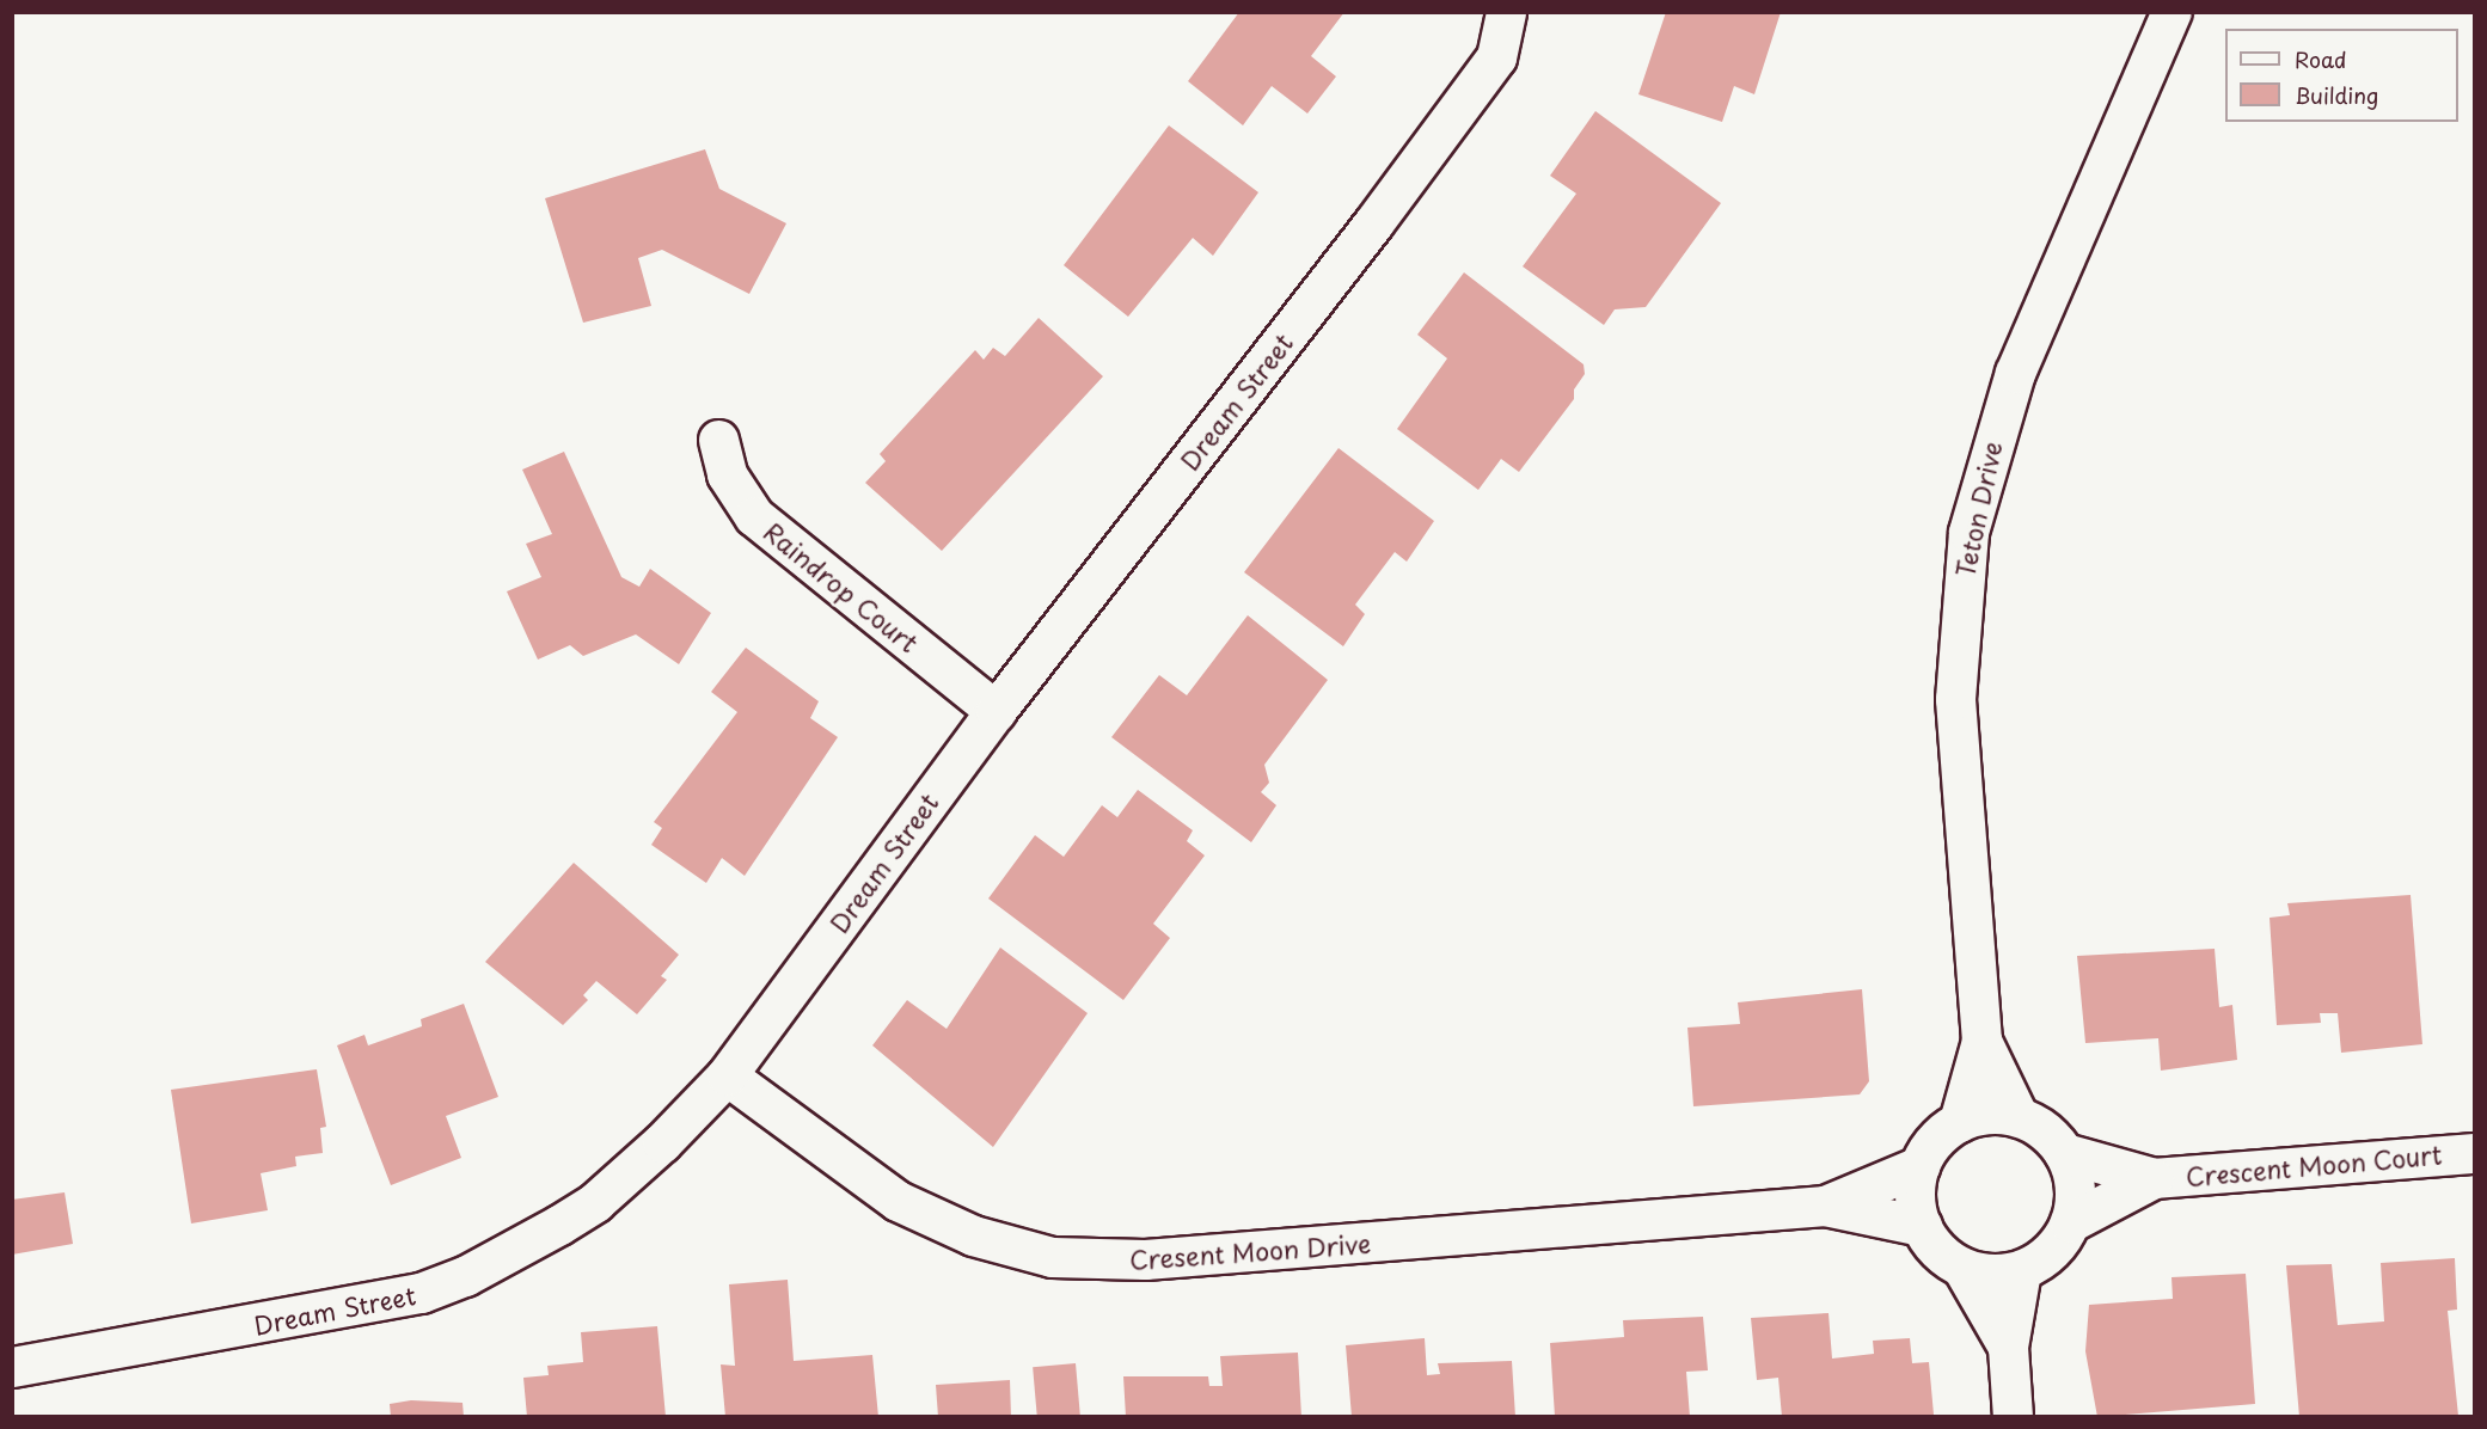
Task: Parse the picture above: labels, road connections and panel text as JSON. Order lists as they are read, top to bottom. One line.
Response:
{"streets":{"street":["Dream Street","Teton Drive","Raindrop Court","Crescent Moon Court","Cresent Moon Drive"]},"crossings":[["Dream Street","Raindrop Court"],["Dream Street","Cresent Moon Drive"],["Teton Drive","Crescent Moon Court"],["Teton Drive","Cresent Moon Drive"],["Crescent Moon Court","Cresent Moon Drive"]],"legend":["Road","Building"]}
